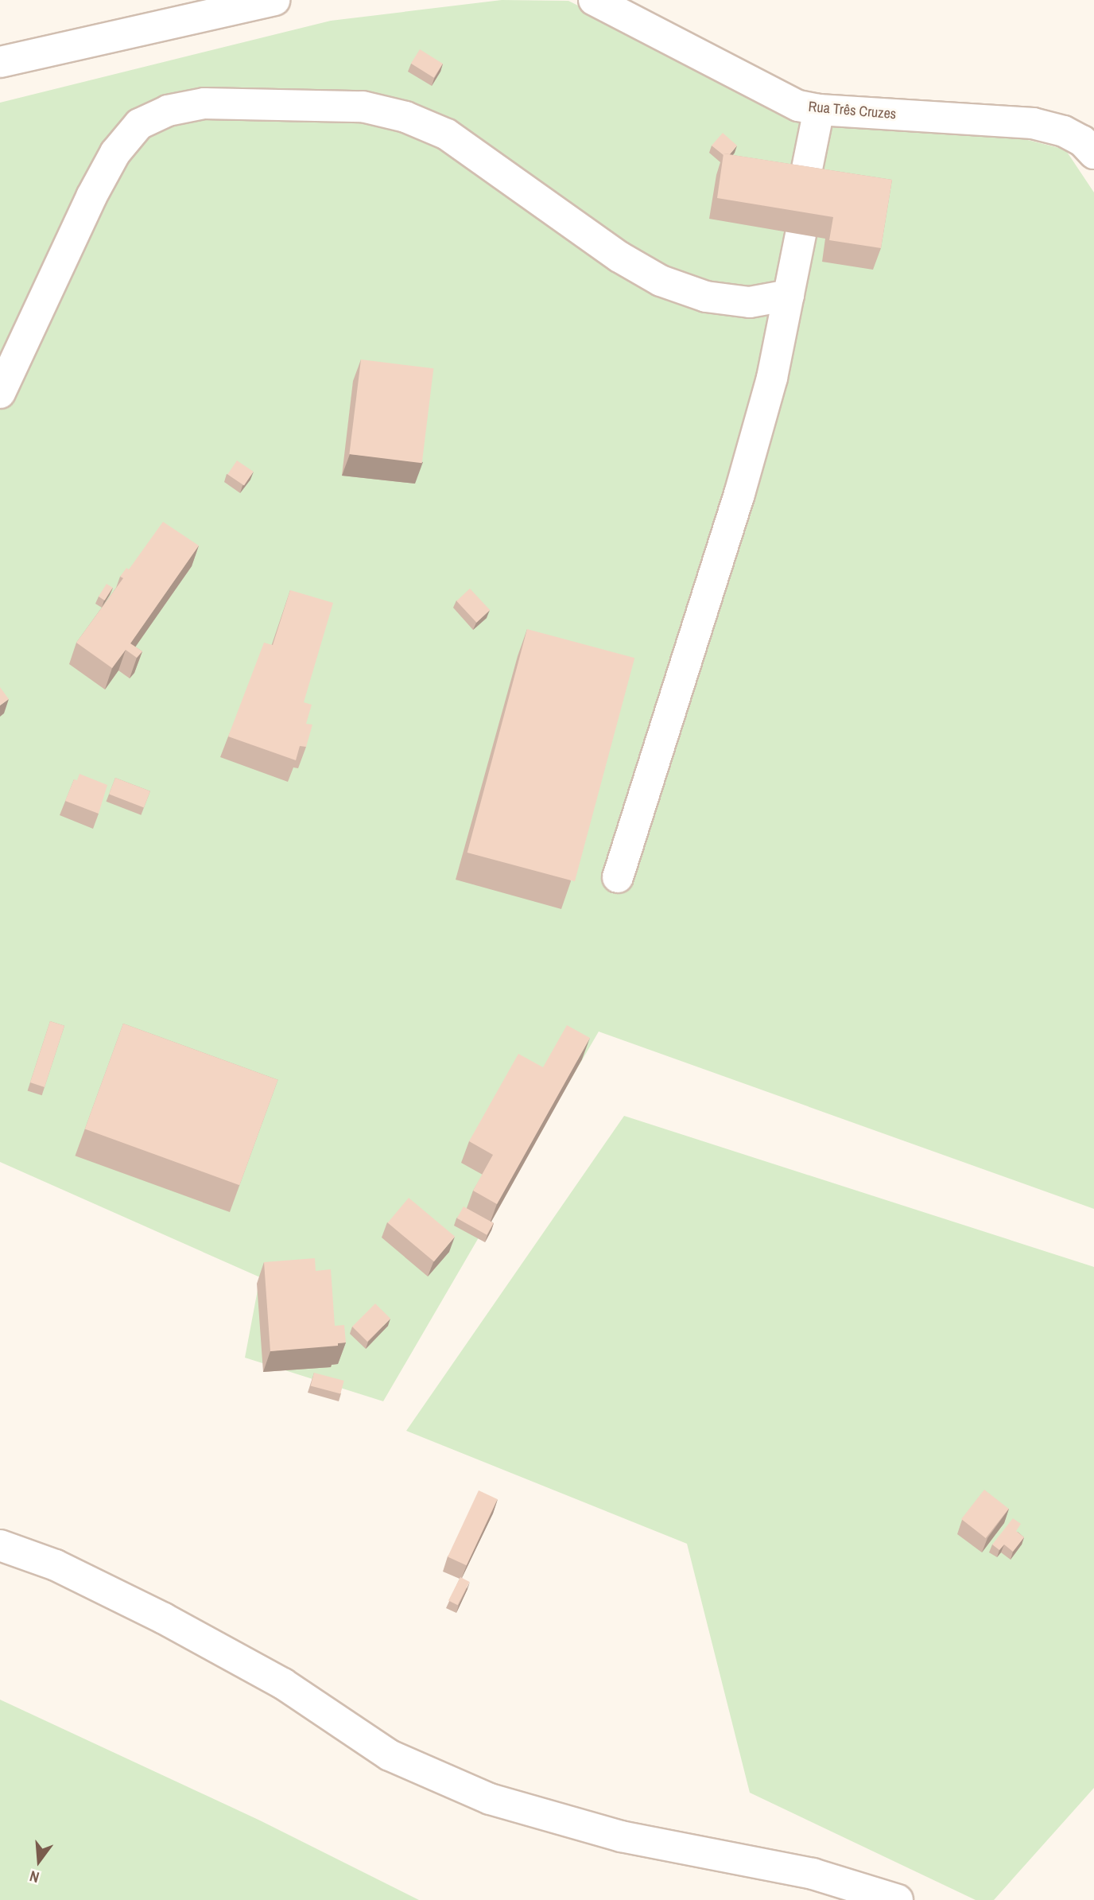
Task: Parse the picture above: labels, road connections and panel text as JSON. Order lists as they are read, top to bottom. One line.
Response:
{"streets":{"street":["Rua Três Cruzes"]},"north":"bottom"}
